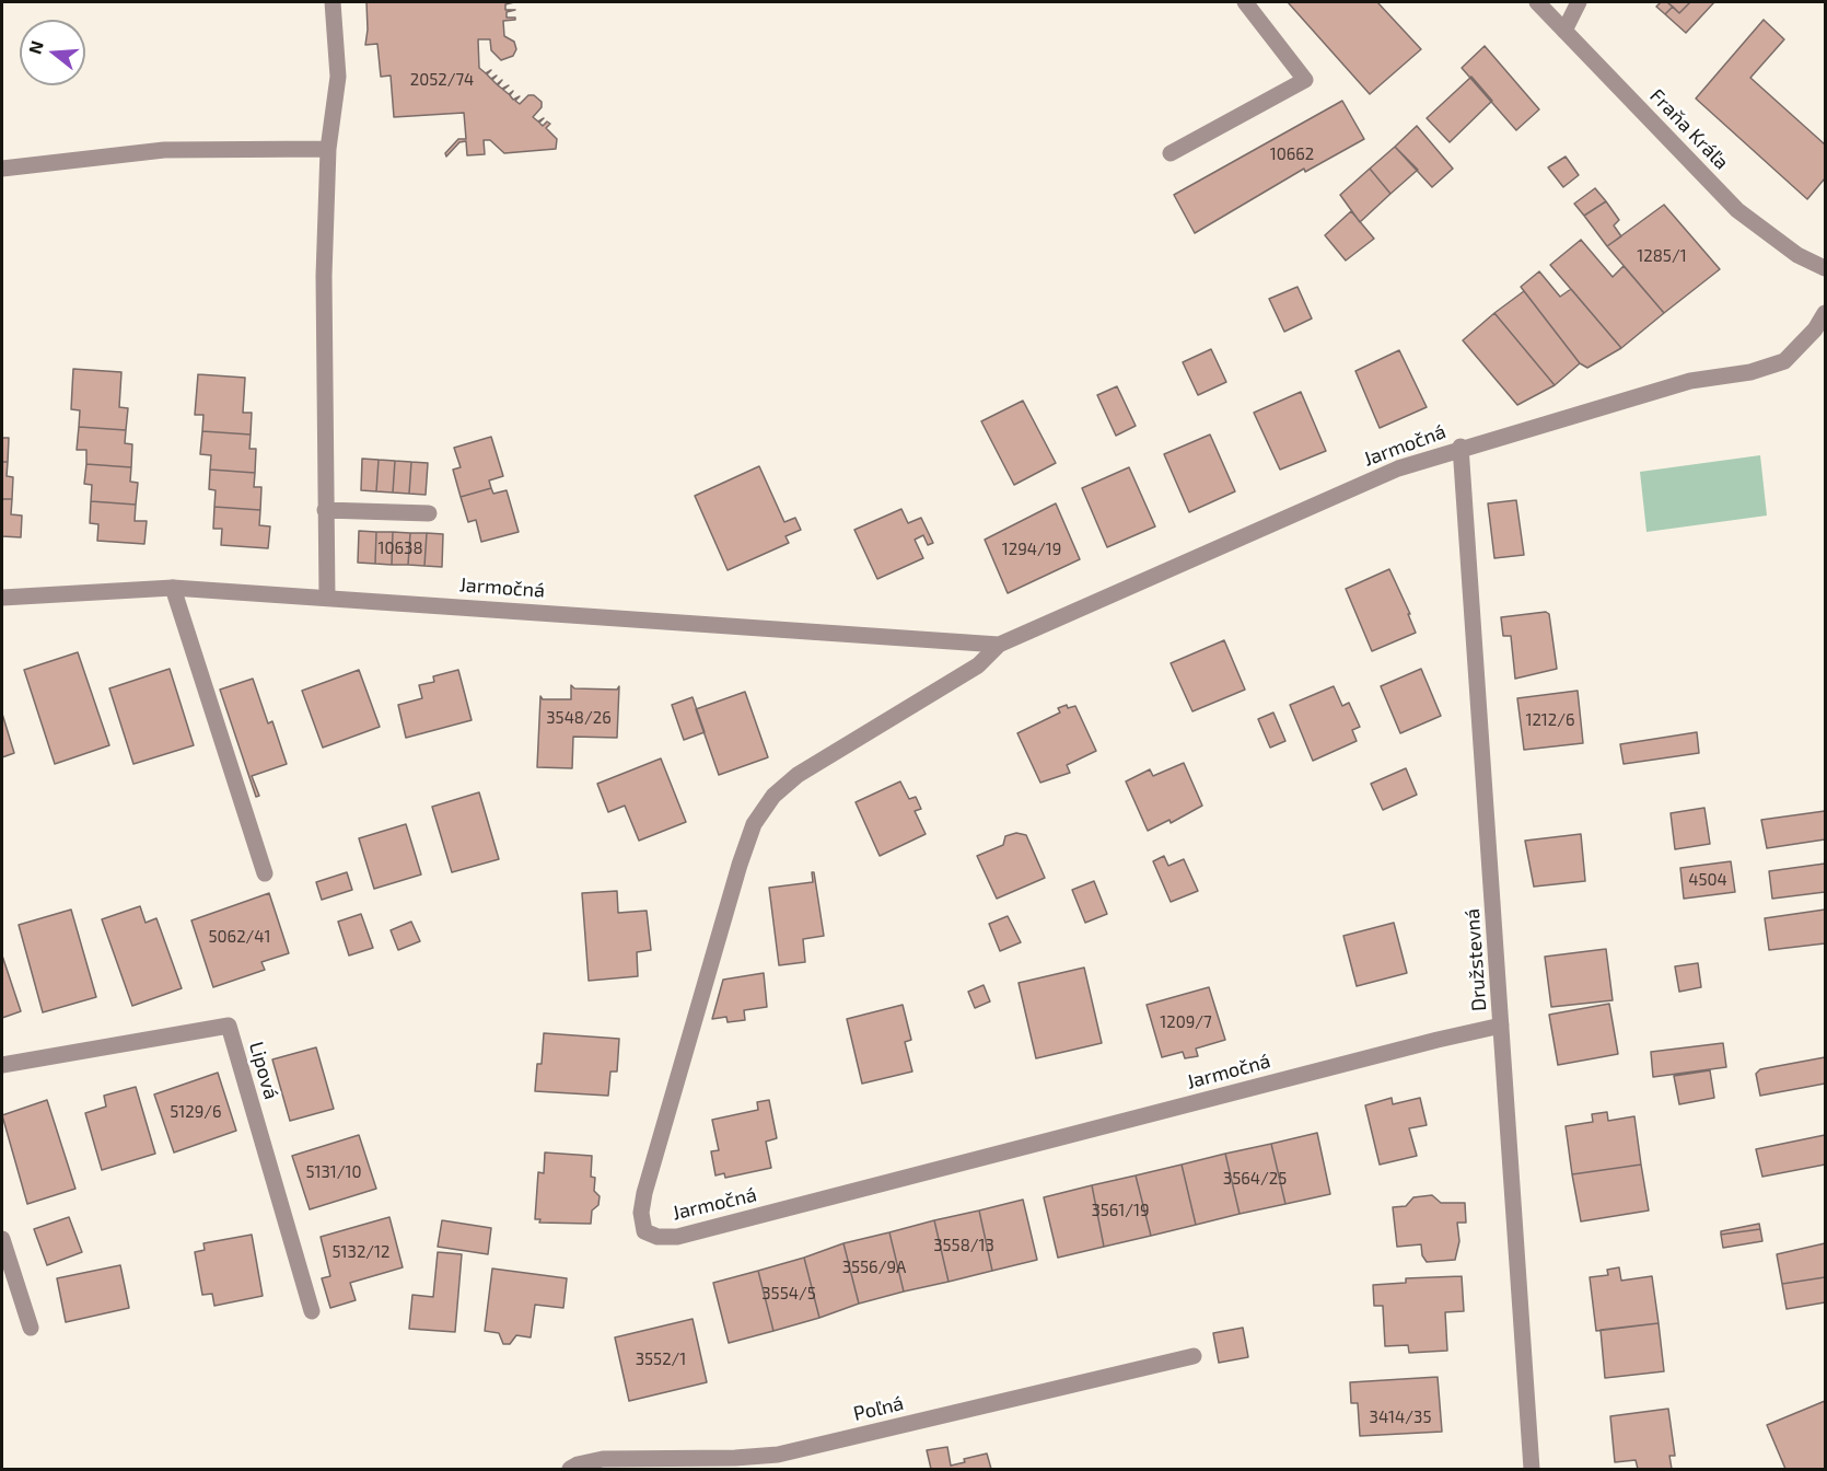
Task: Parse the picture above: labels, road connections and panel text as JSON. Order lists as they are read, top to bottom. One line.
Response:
{"streets":{"street":["Fraňa Kráľa","Jarmočná","Družstevná","Lipová","Poľná"]},"crossings":[["Jarmočná","Družstevná"]],"house_numbers":["2052/74","10662","1285/1","10638","1294/19","3548/26","1212/6","4504","5062/41","1209/7","5129/6","5131/10","3564/25","3561/19","3558/13","5132/12","3556/9A","3554/5","3552/1","3414/35"],"north":"left"}
